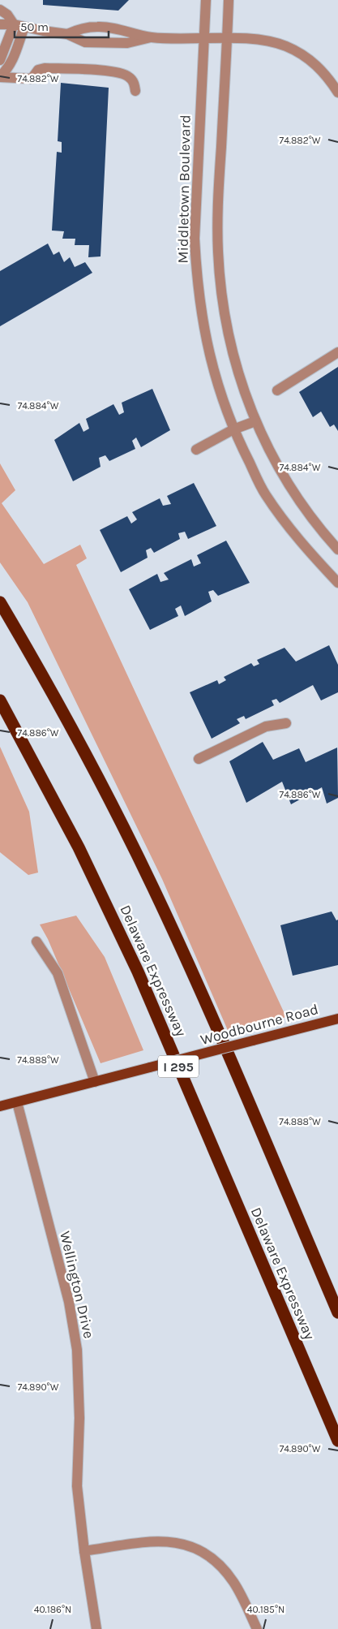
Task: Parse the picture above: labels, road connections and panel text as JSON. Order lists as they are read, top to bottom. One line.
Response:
{"streets":{"highway":["Delaware Expressway","I 295"],"main road":["Woodbourne Road"],"street":["Middletown Boulevard","Wellington Drive"]},"crossings":[["Woodbourne Road","Wellington Drive"]],"scale_bar":"50 m","coordinates":["74.882°W","74.884°W","74.886°W","74.888°W","74.890°W","40.186°N","40.185°N"]}
